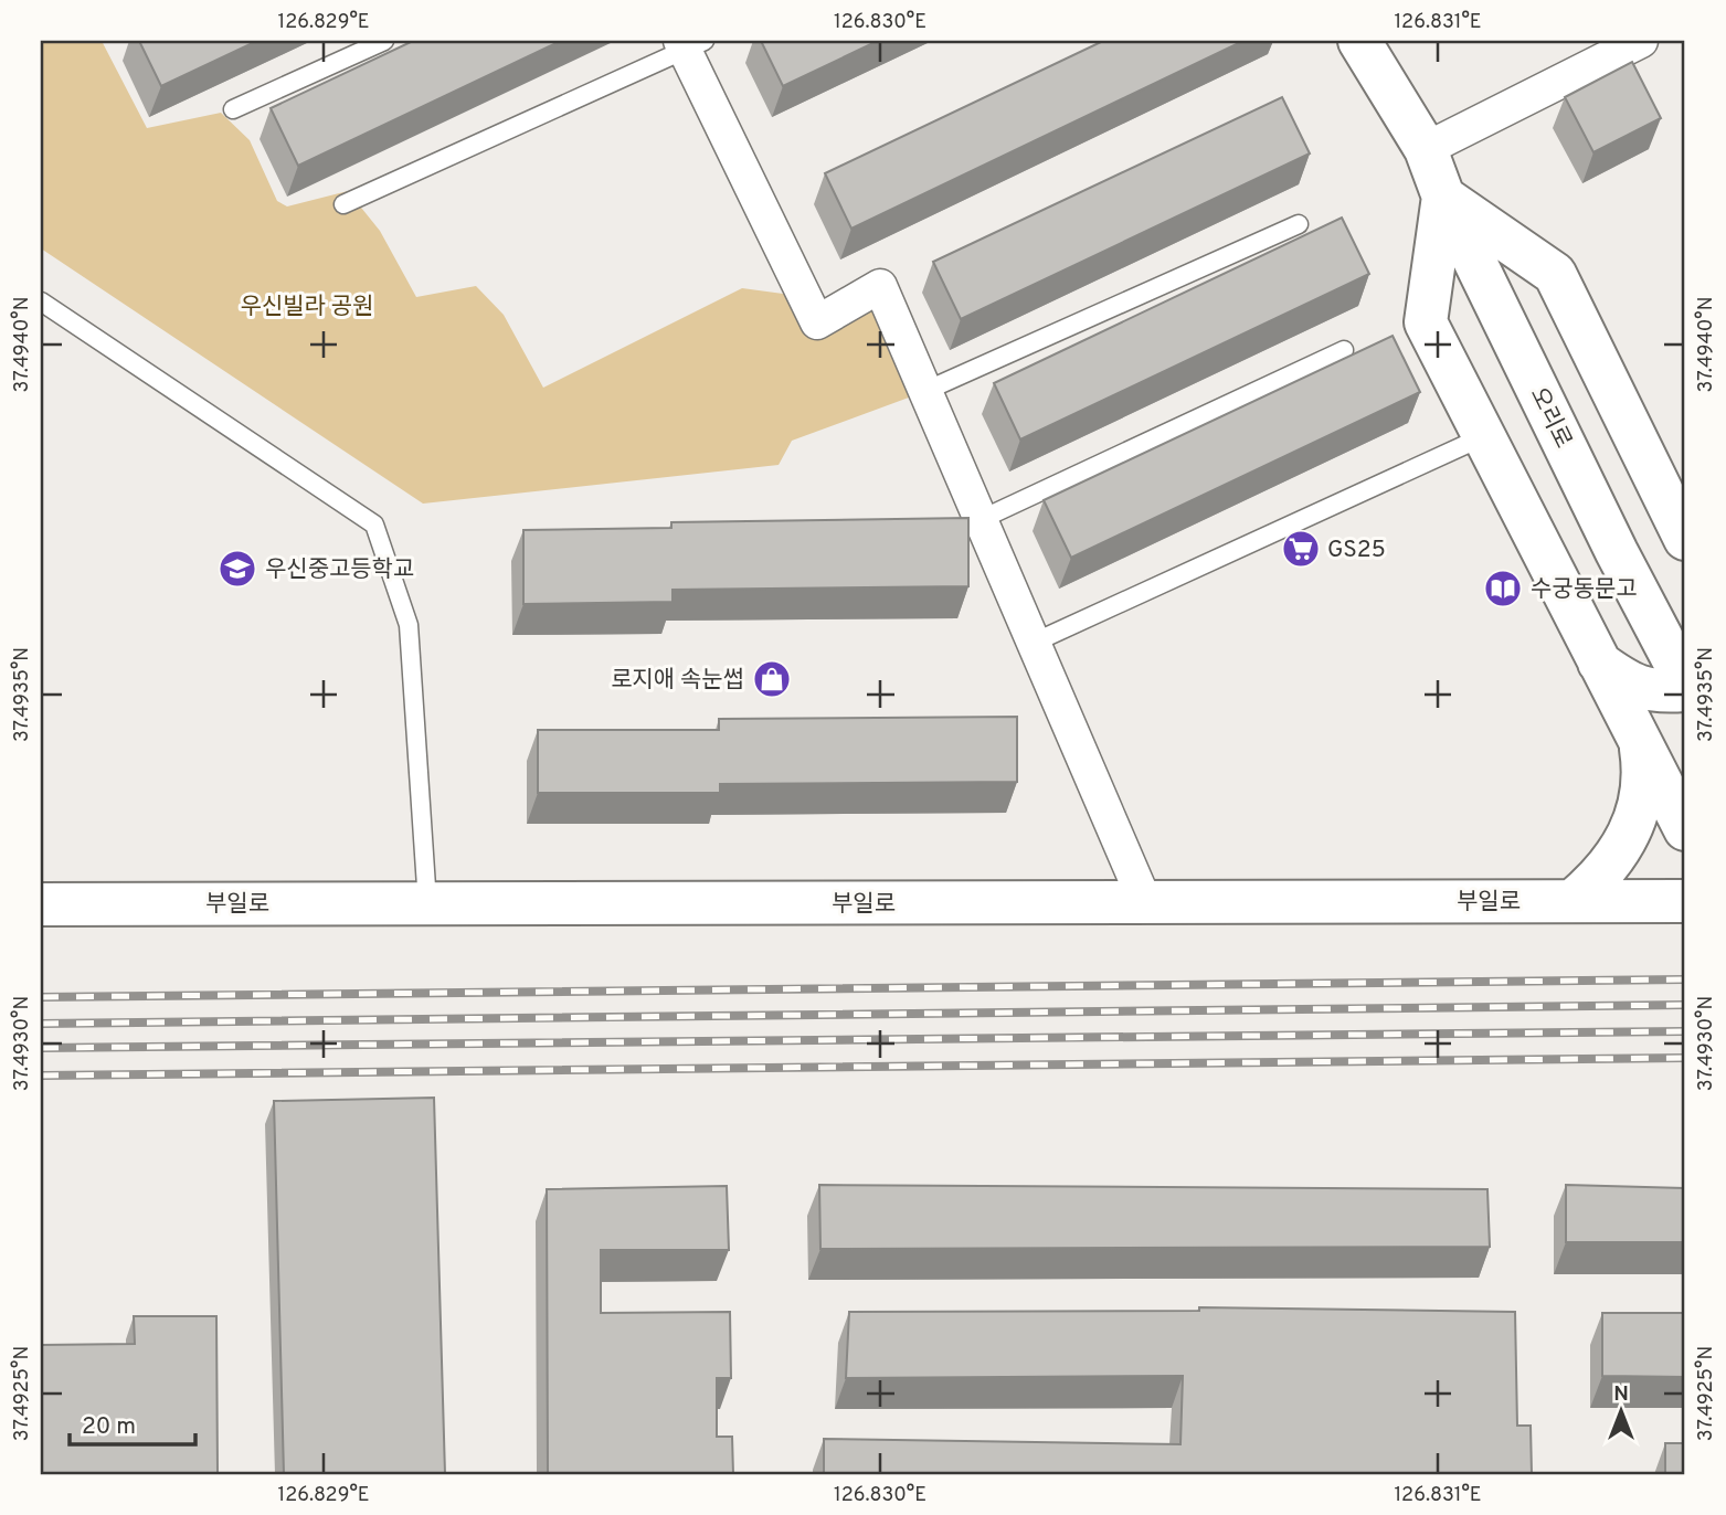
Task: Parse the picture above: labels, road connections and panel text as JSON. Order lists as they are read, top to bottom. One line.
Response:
{"streets":{"main road":["오리로","부일로"]},"parks":["우신빌라 공원"],"places":{"supermarket":["GS25"],"school or university":["우신중고등학교"],"library":["수궁동문고"],"shop":["로지애 속눈썹"]},"scale_bar":"20 m","north":"top","coordinates":["126.829°E","126.830°E","126.831°E","37.4940°N","37.4935°N","37.4930°N","37.4925°N"]}
